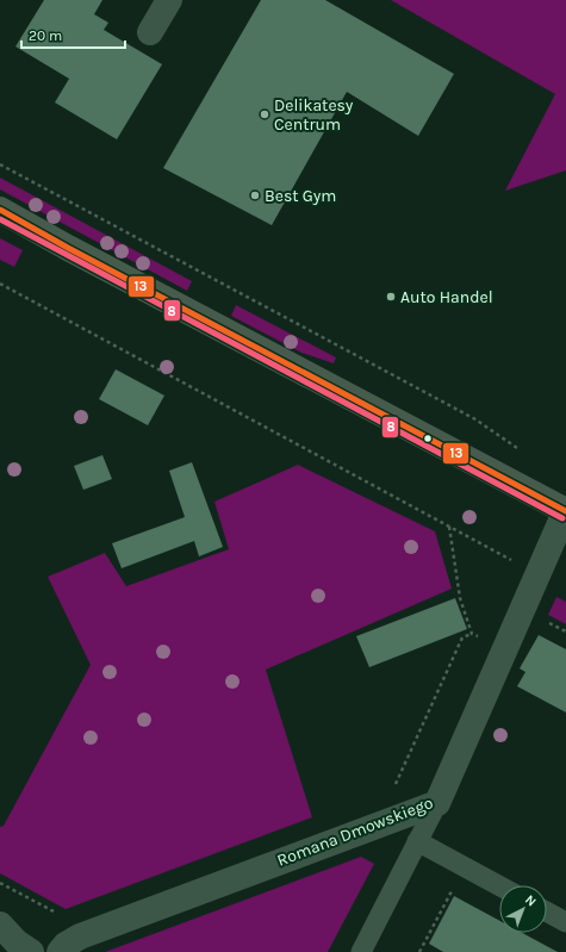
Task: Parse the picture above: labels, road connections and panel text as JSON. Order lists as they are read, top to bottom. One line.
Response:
{"streets":{"street":["Romana Dmowskiego"]},"places":["Delikatesy Centrum","Best Gym","Auto Handel"],"lines":["transit line 13","transit line 8"],"scale_bar":"20 m","north":"top right"}
